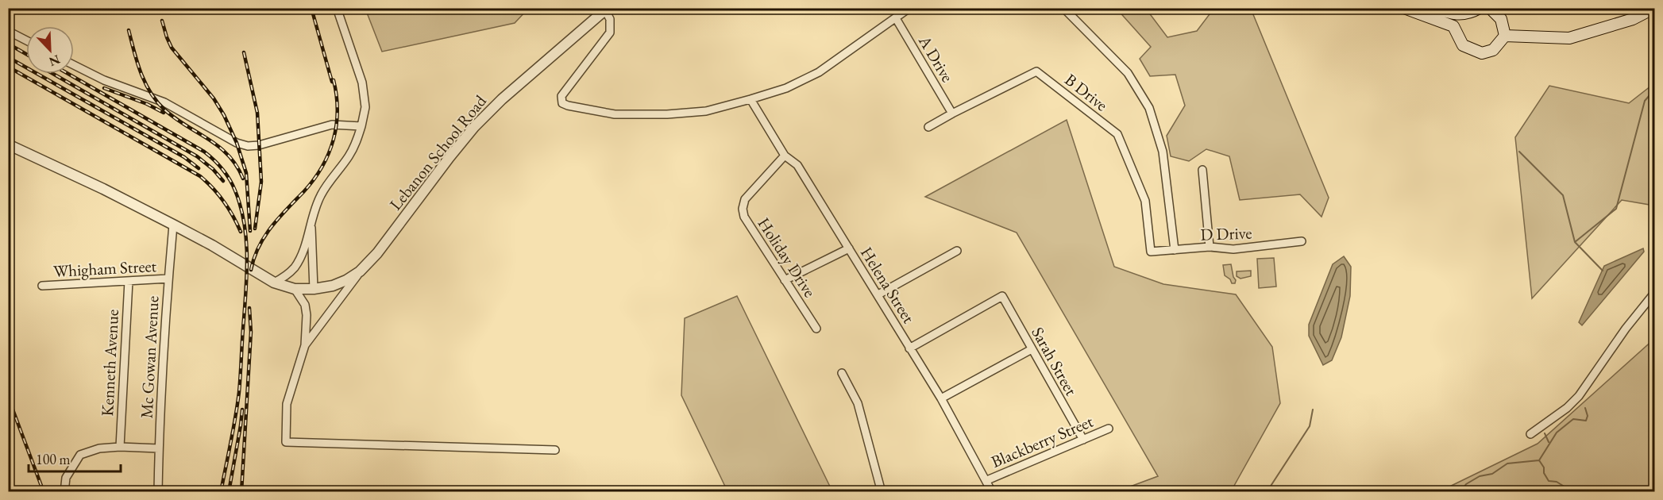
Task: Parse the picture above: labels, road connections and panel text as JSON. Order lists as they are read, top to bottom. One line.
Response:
{"streets":{"street":["A Drive","B Drive","Lebanon School Road","D Drive","Holiday Drive","Whigham Street","Helena Street","Mc Gowan Avenue","Sarah Street","Kenneth Avenue","Blackberry Street"]},"crossings":[["A Drive","B Drive"],["A Drive","Lebanon School Road"],["B Drive","D Drive"],["Lebanon School Road","Helena Street"],["Lebanon School Road","Mc Gowan Avenue"],["Holiday Drive","Helena Street"],["Whigham Street","Mc Gowan Avenue"],["Whigham Street","Kenneth Avenue"],["Helena Street","Sarah Street"],["Helena Street","Blackberry Street"],["Sarah Street","Blackberry Street"]],"scale_bar":"100 m","north":"bottom right"}
